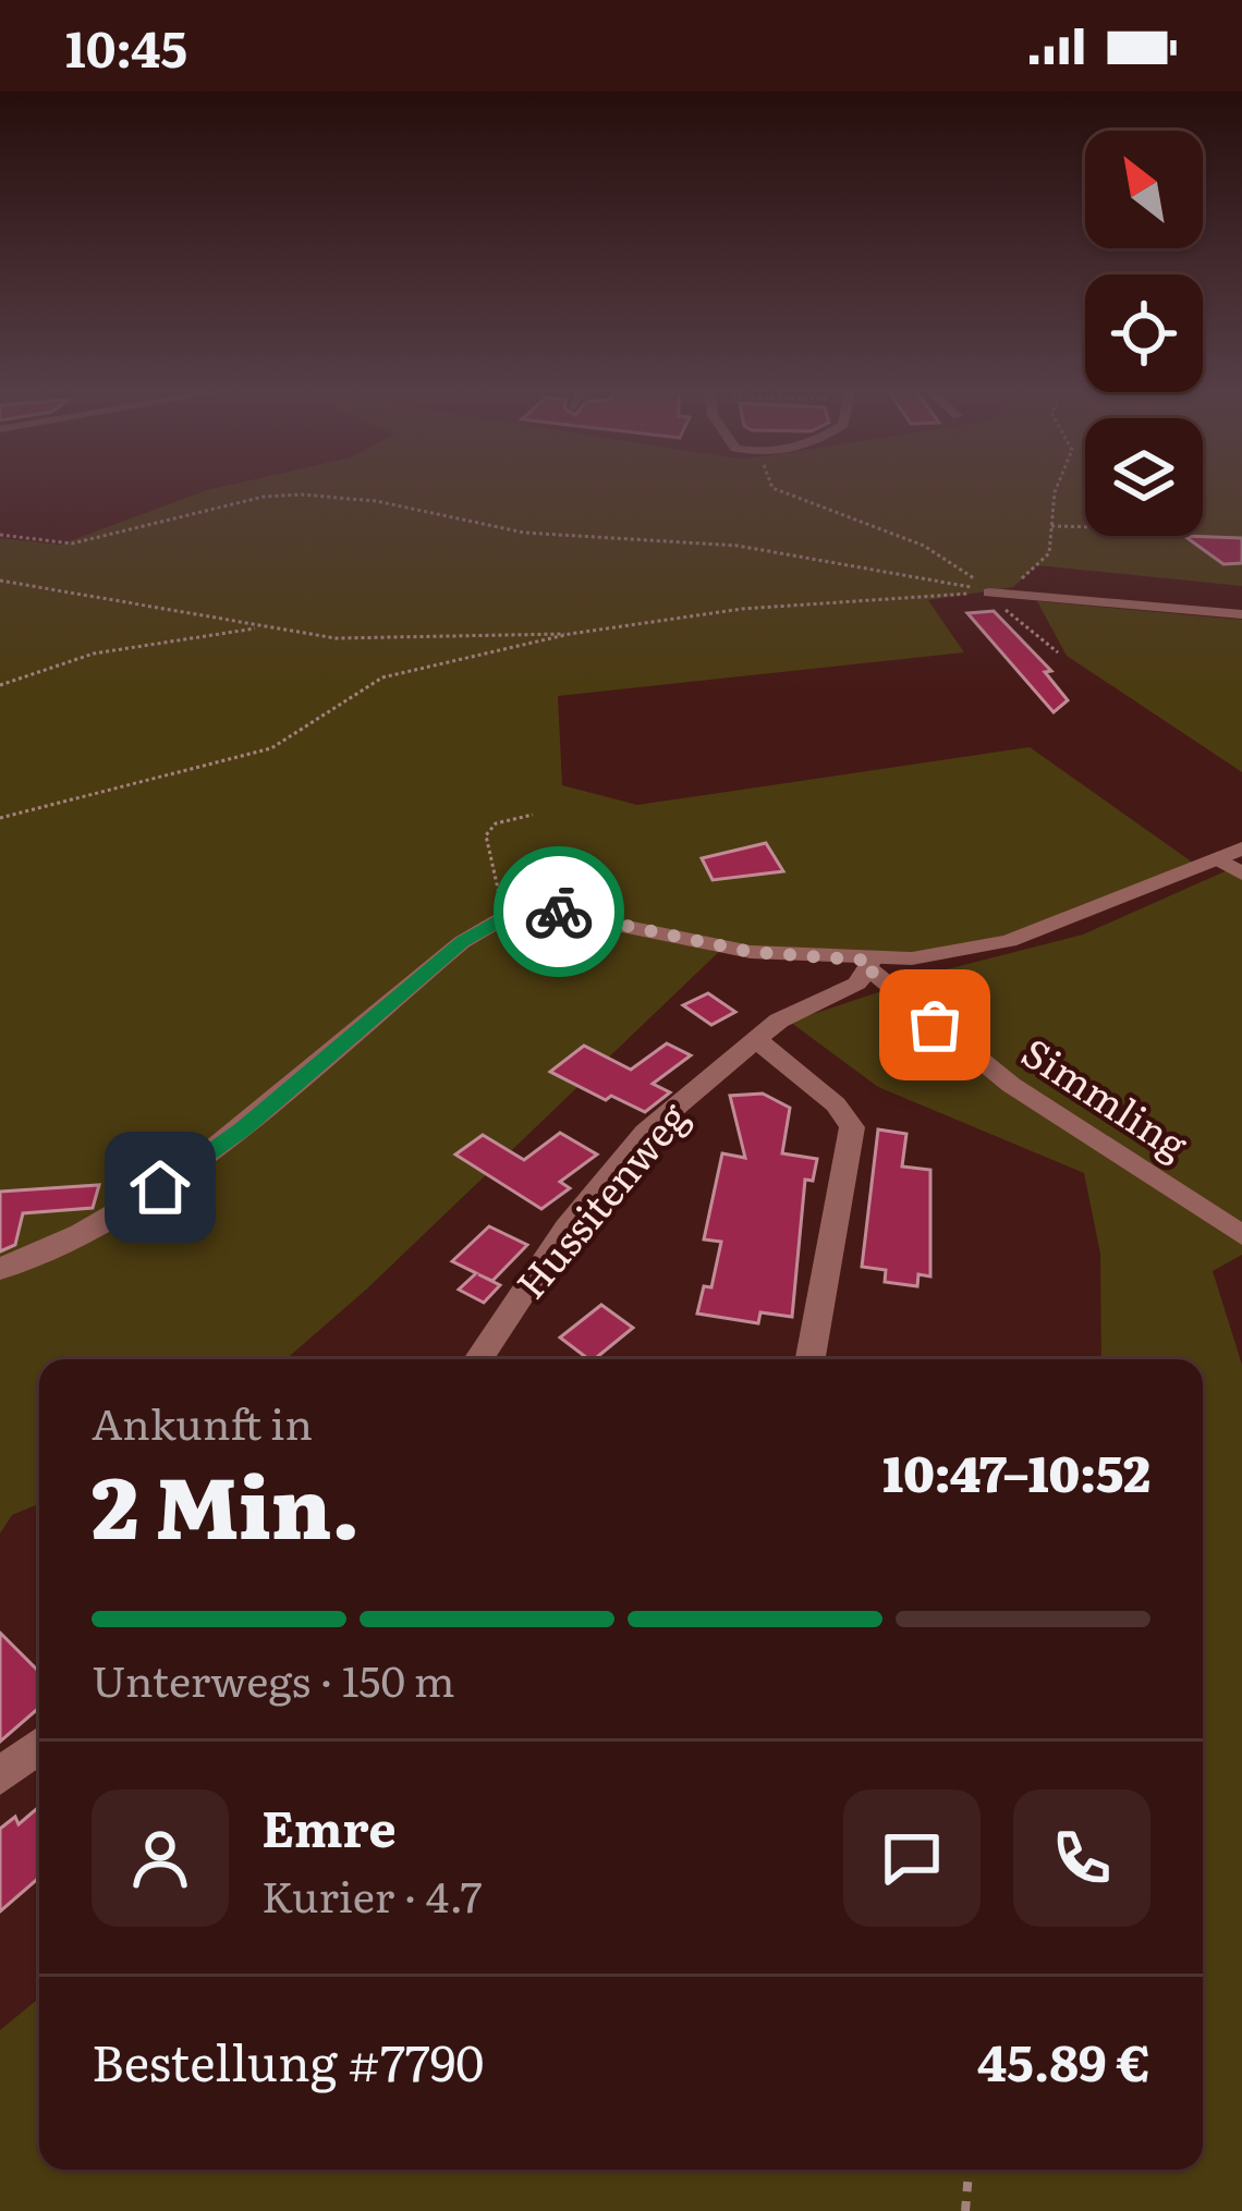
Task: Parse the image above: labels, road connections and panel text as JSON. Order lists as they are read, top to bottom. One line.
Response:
{"streets":{"street":["Simmling","Hussitenweg"]},"crossings":[["Simmling","Hussitenweg"]],"north":"top left","page":{"status":"10:45","heading":["2 Min.","Ankunft in","10:47–10:52"],"panel":["Emre","Kurier · 4.7","Bestellung #7790","45.89 €"],"bar":"Unterwegs · 150 m"}}
